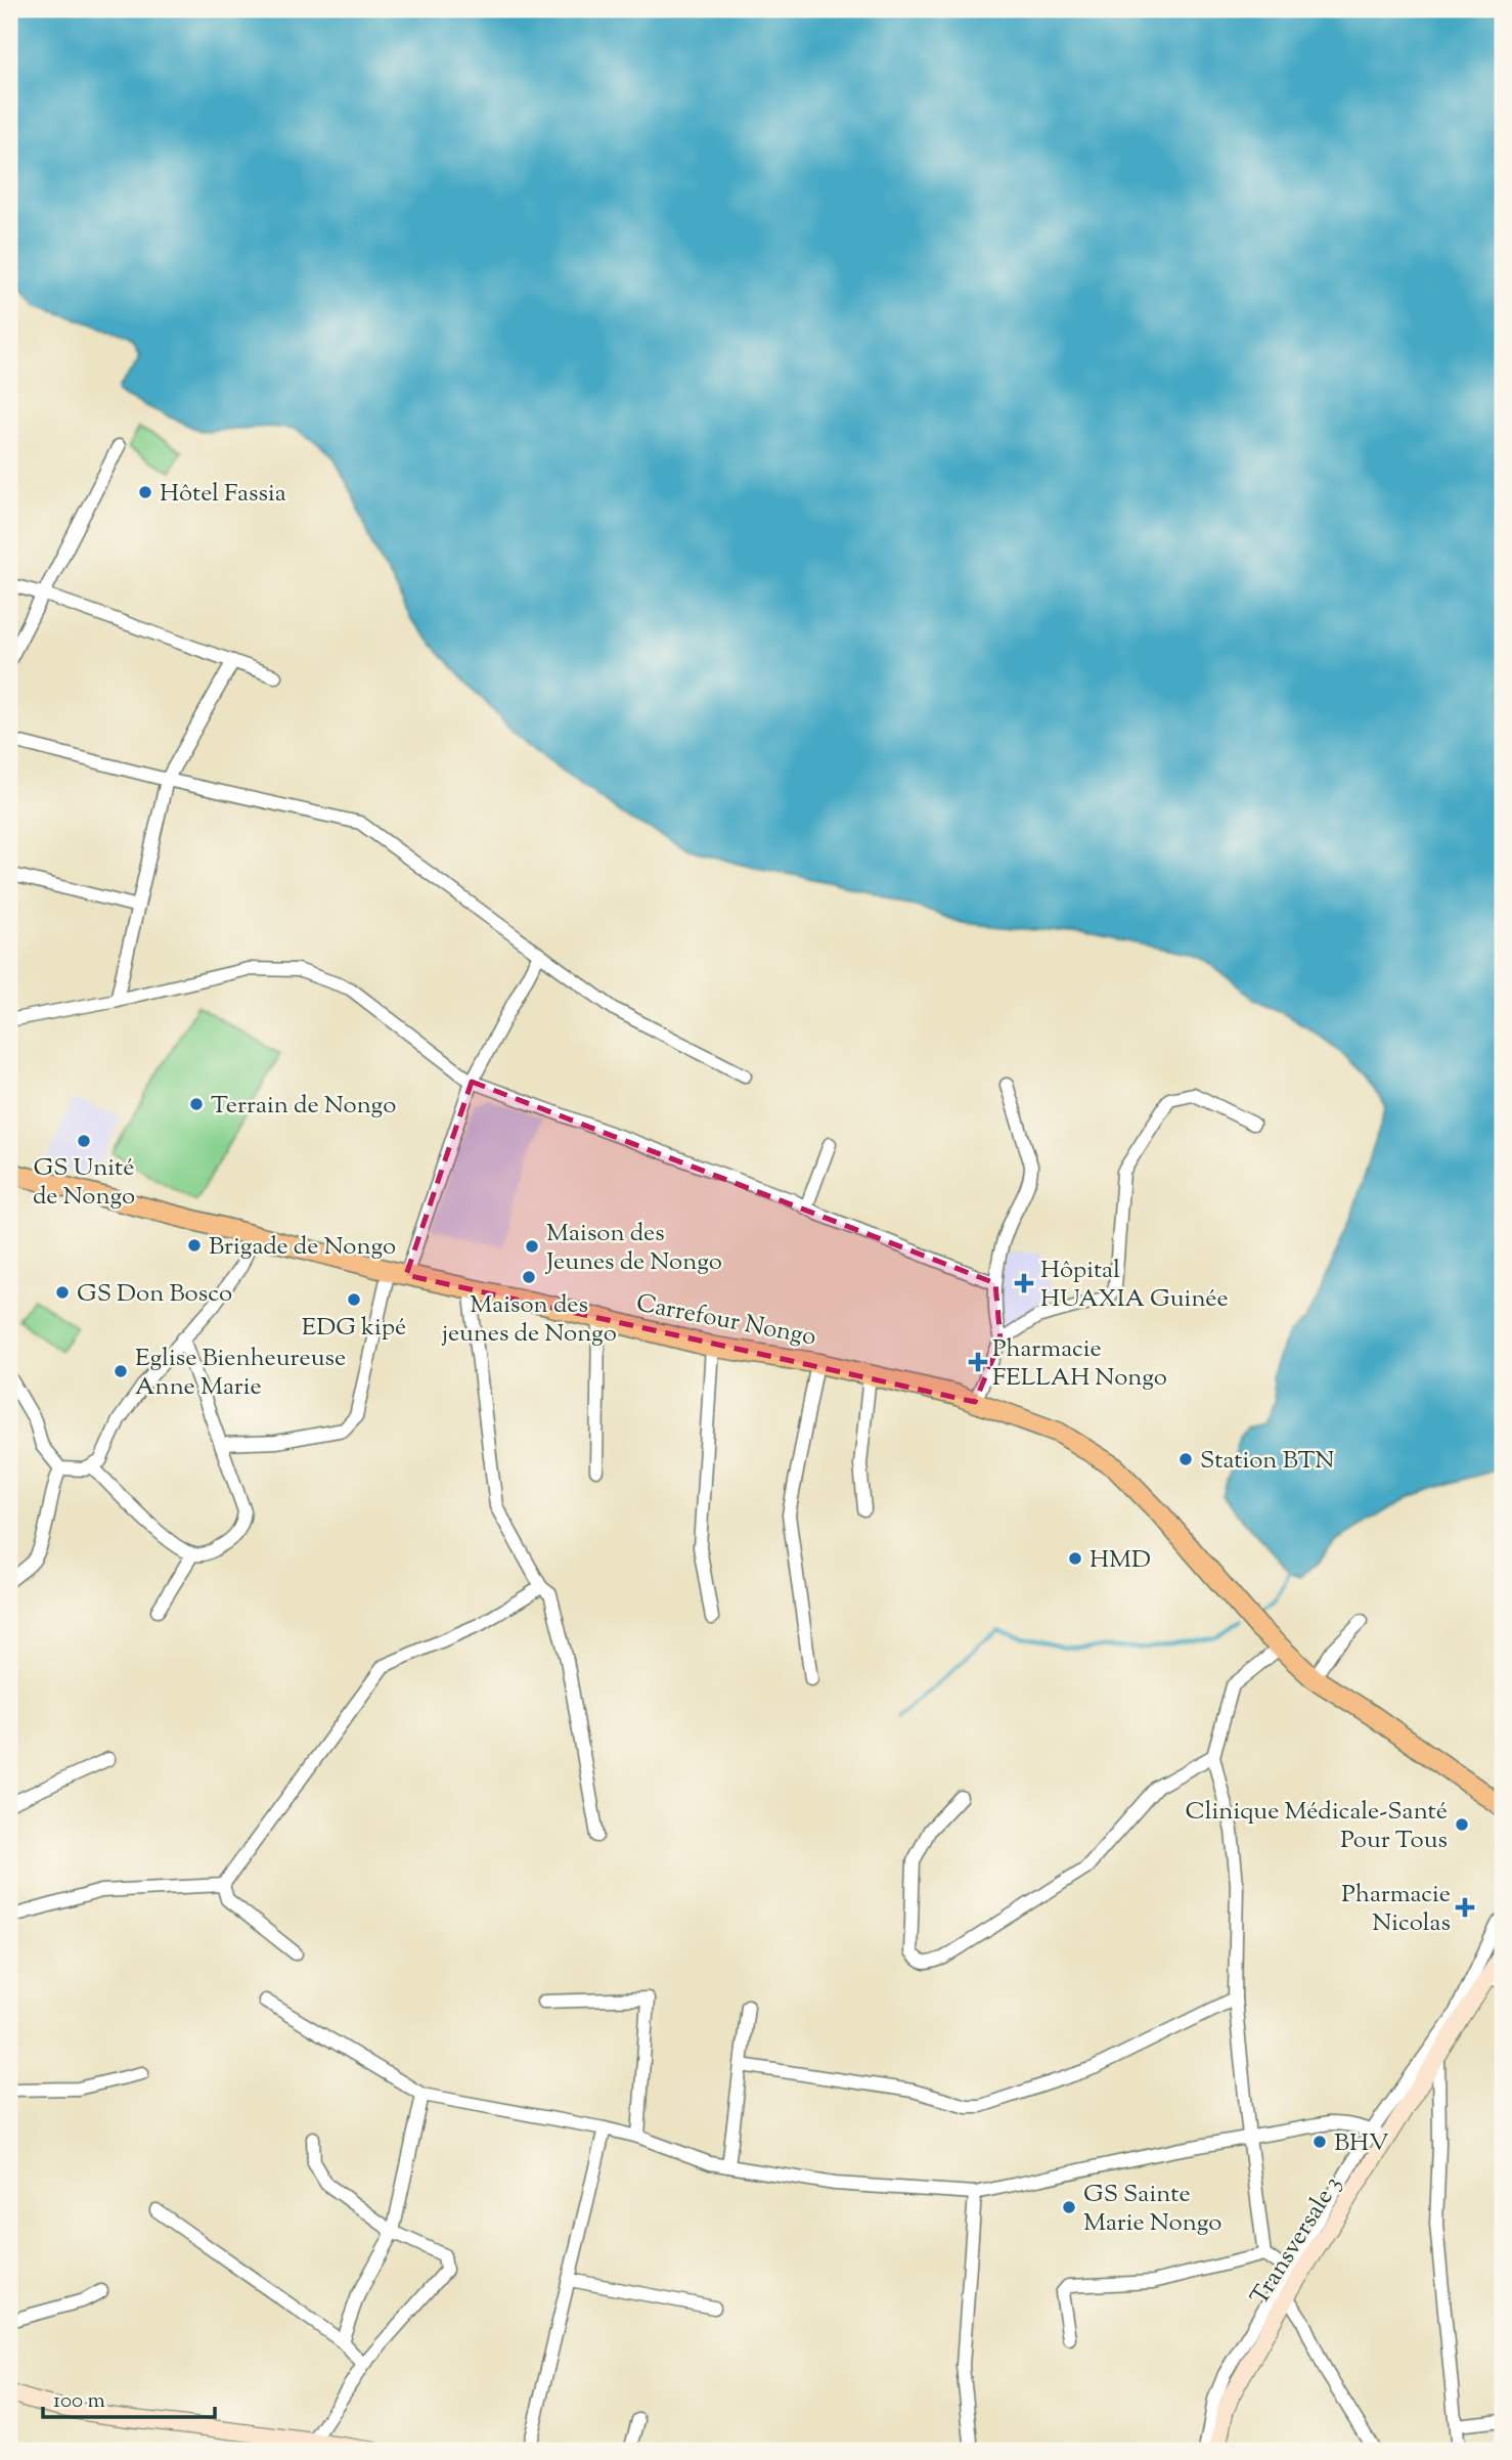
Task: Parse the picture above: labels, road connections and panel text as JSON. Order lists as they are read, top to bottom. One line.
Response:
{"streets":{"main road":["Carrefour Nongo","Transversale 3"]},"places":{"other":["Hôtel Fassia","Terrain de Nongo","GS Unité de Nongo","Brigade de Nongo","Maison des Jeunes de Nongo","Maison des jeunes de Nongo","GS Don Bosco","EDG kipé","Eglise Bienheureuse Anne Marie","Station BTN","HMD","Clinique Médicale-Santé Pour Tous","BHV","GS Sainte Marie Nongo"],"health":["Hôpital HUAXIA Guinée","Pharmacie FELLAH Nongo","Pharmacie Nicolas"]},"scale_bar":"100 m"}
